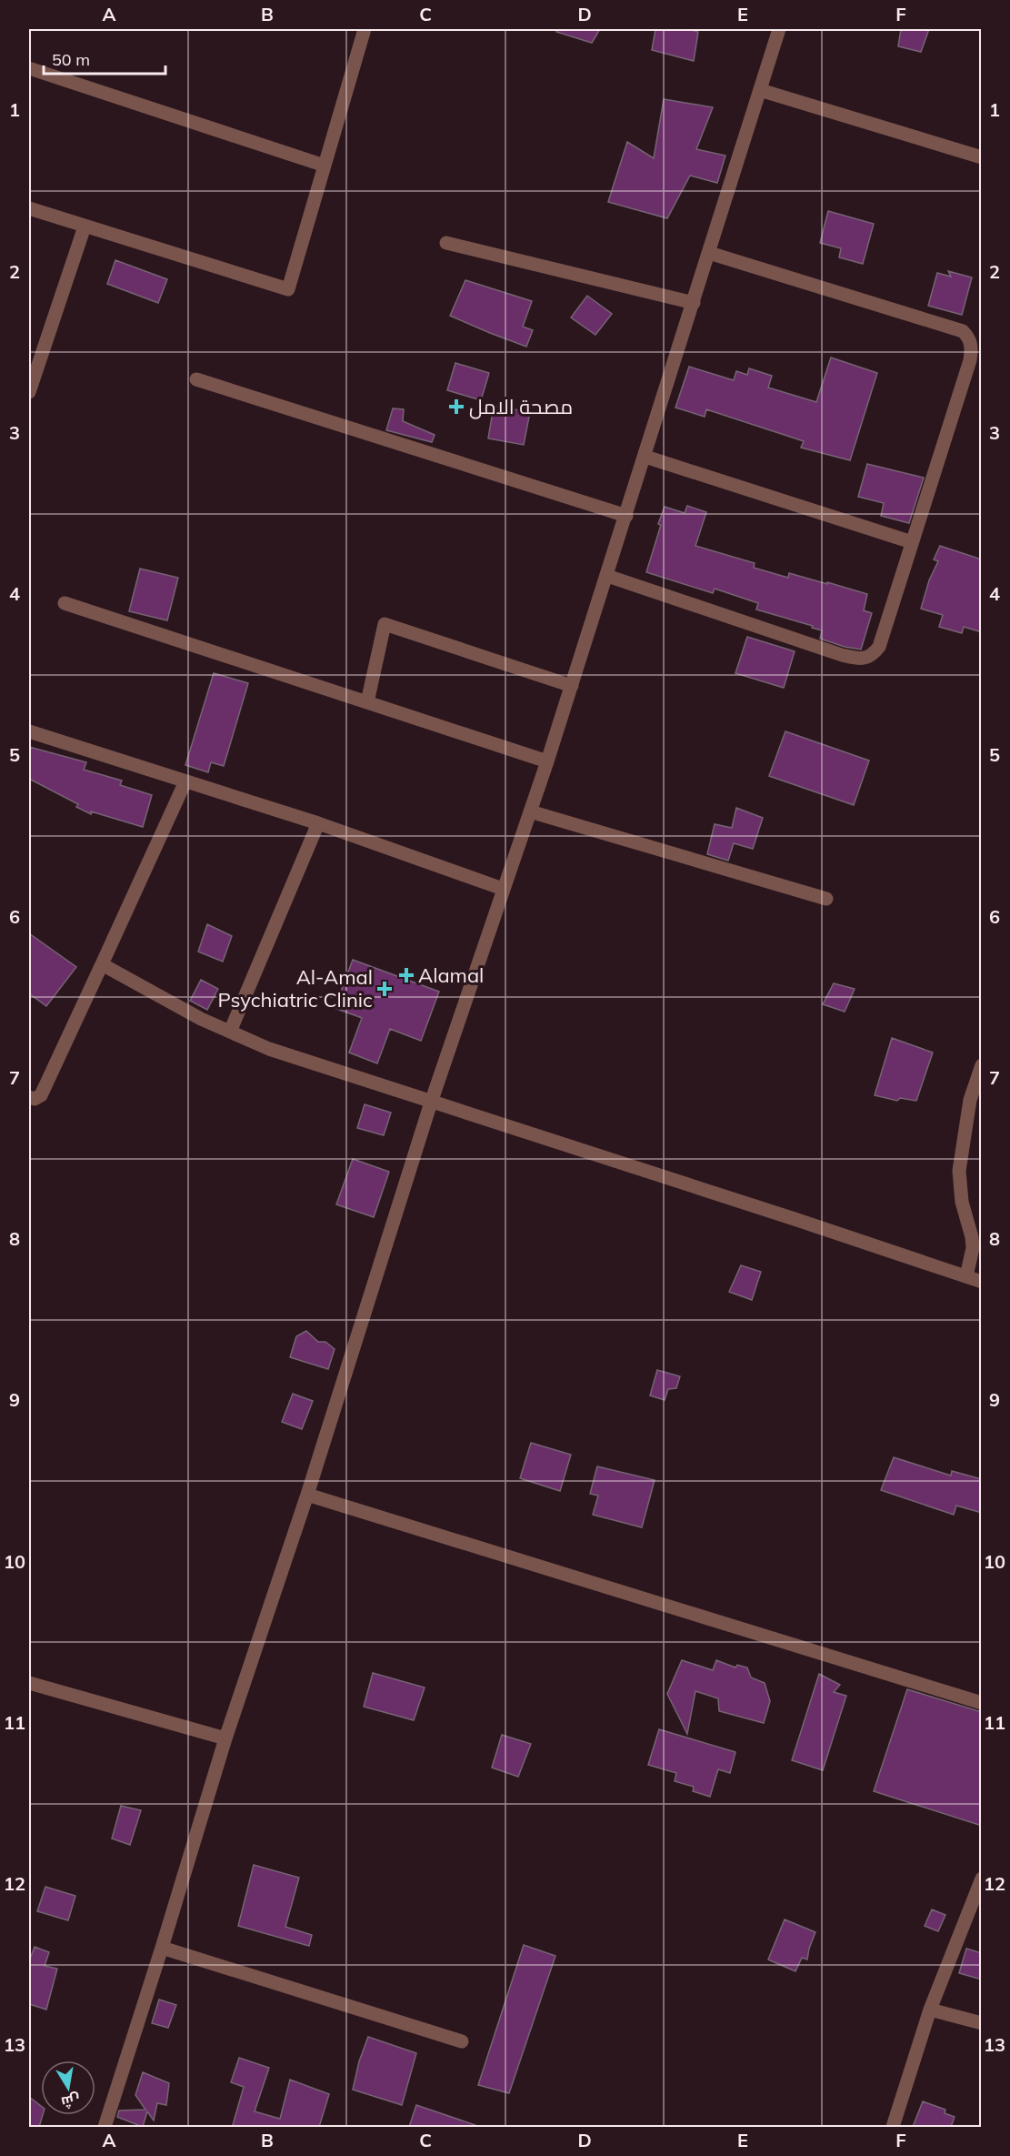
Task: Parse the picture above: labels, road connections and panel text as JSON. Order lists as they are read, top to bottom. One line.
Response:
{"places":{"health":["مصحة الامل","Alamal","Al-Amal Psychiatric Clinic"]},"scale_bar":"50 m","north":"bottom","grid":{"columns":["A","B","C","D","E","F"],"rows":["1","2","3","4","5","6","7","8","9","10","11","12","13"]}}
